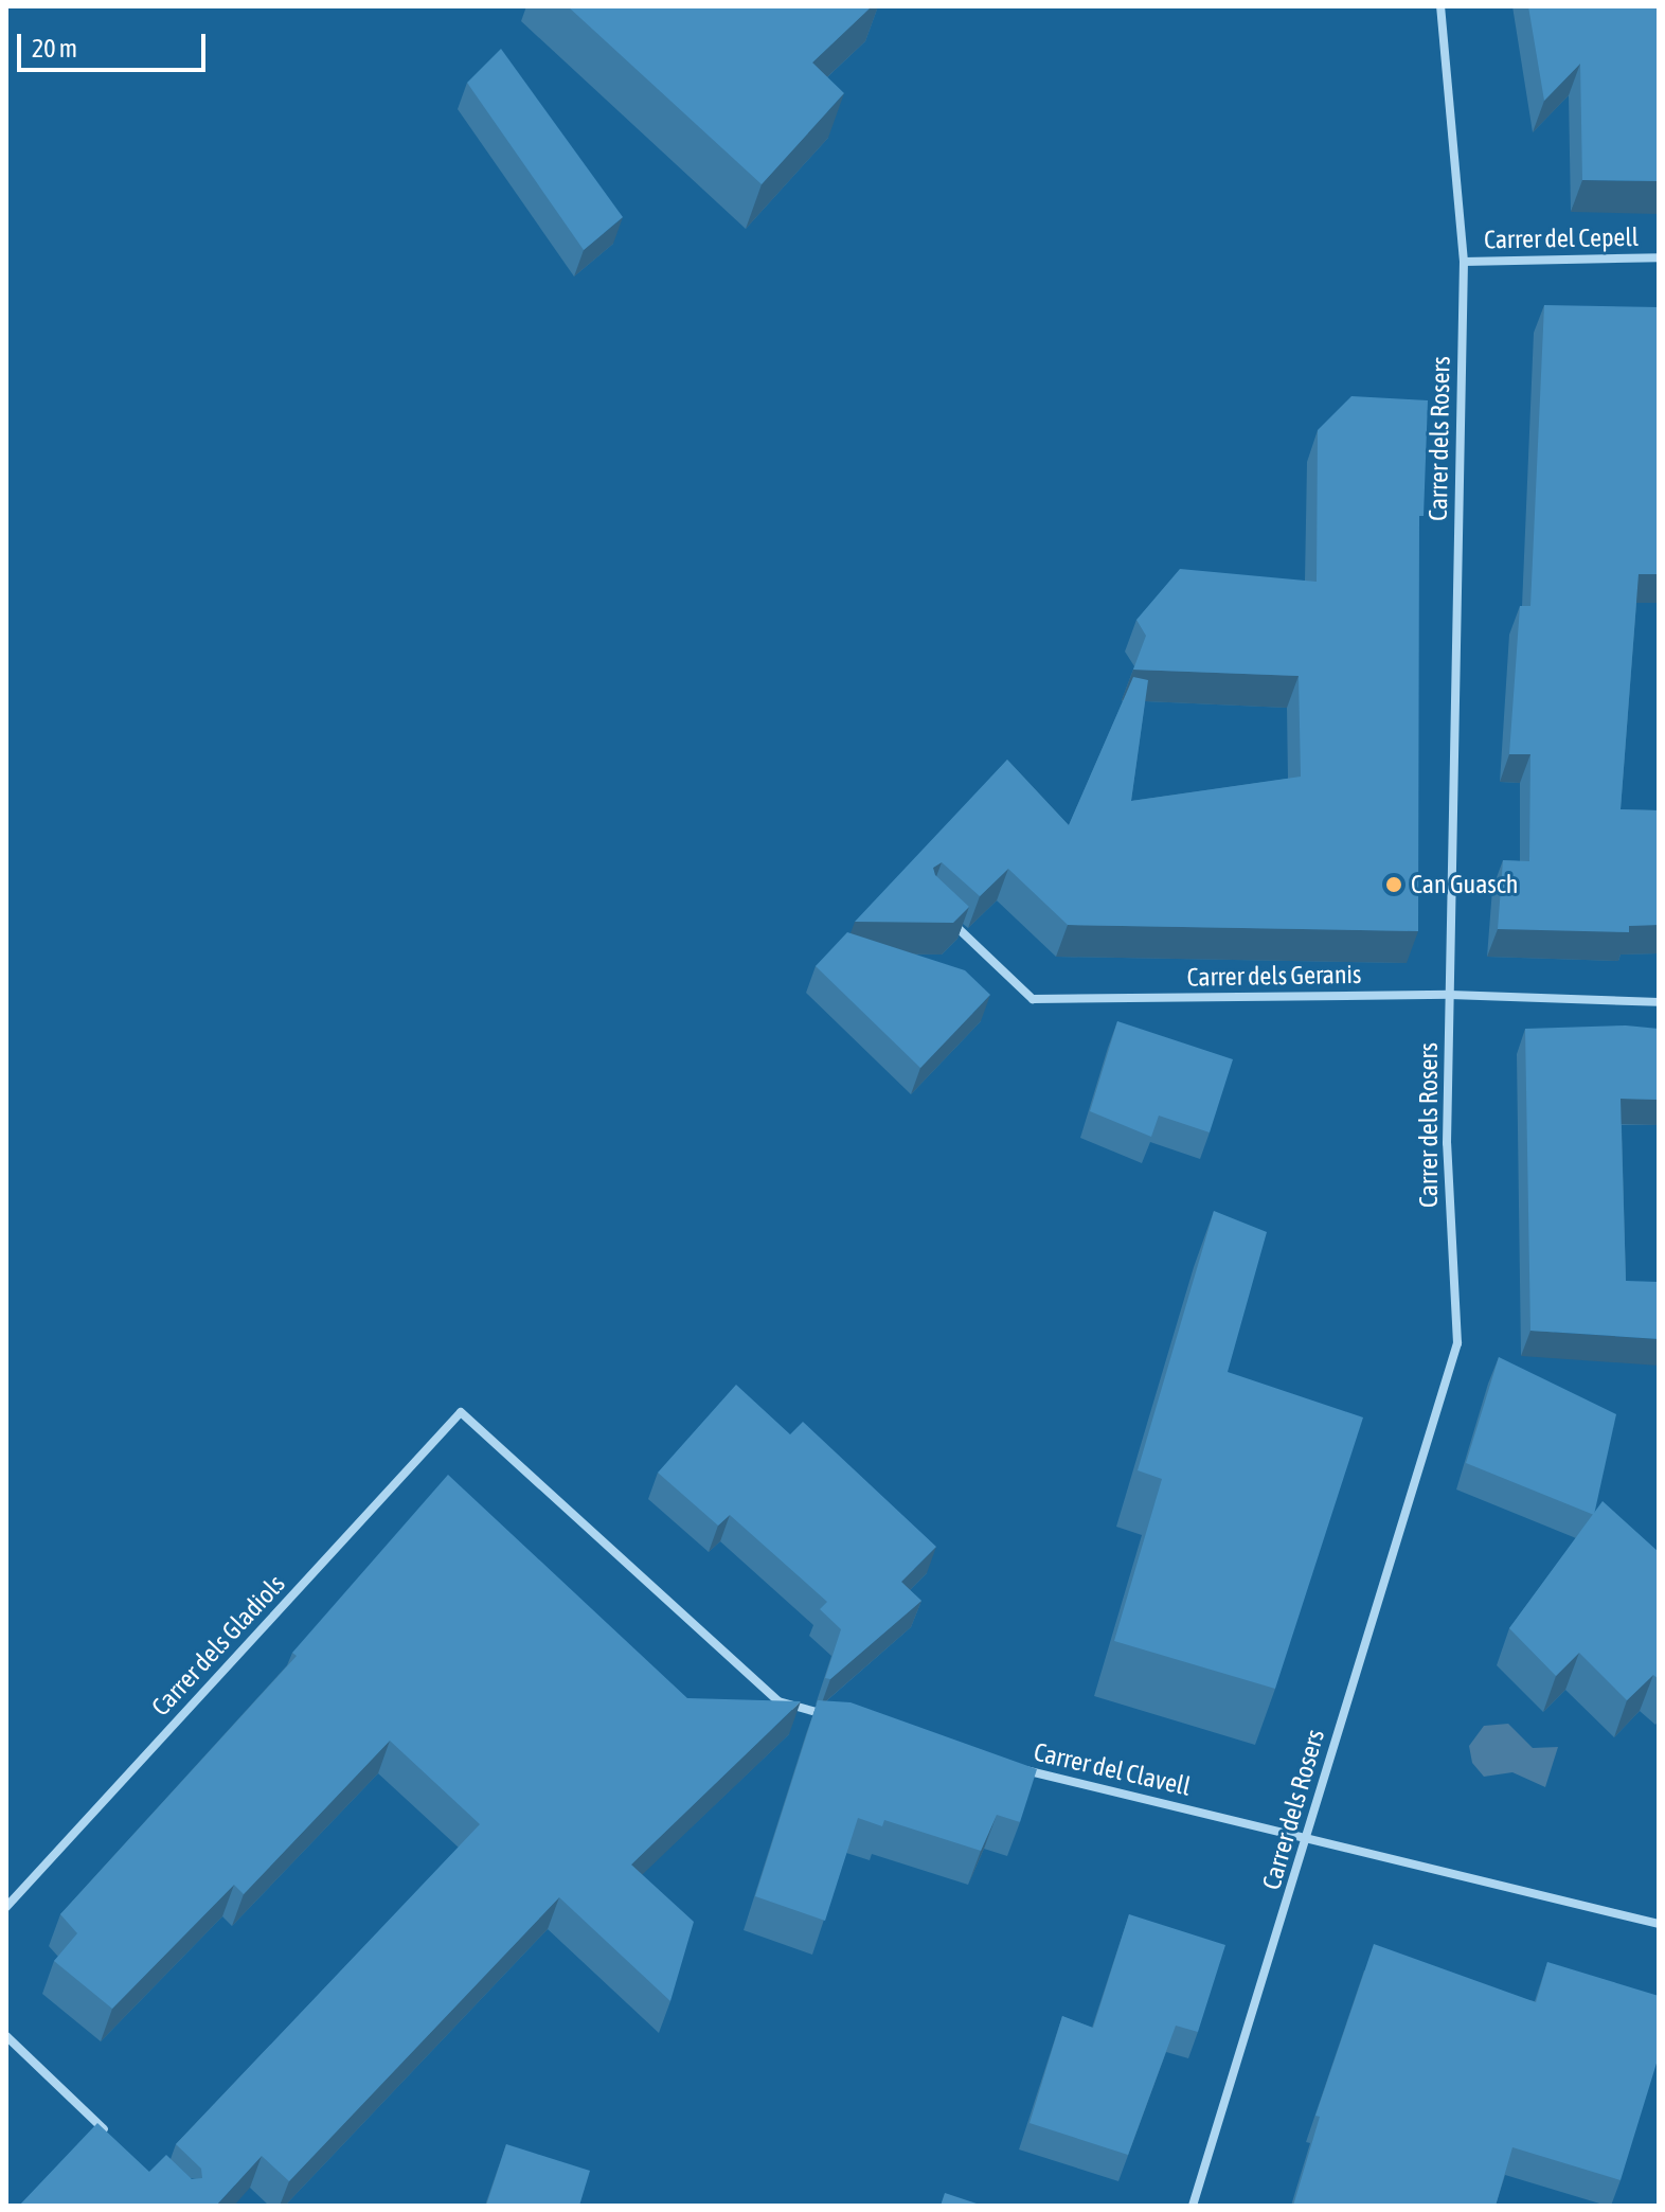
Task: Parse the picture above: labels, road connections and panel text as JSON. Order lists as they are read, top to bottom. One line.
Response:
{"streets":{"street":["Carrer del Cepell","Carrer dels Rosers","Carrer dels Geranis","Carrer dels Gladiols","Carrer del Clavell"]},"crossings":[["Carrer del Cepell","Carrer dels Rosers"],["Carrer dels Rosers","Carrer dels Geranis"],["Carrer dels Rosers","Carrer del Clavell"]],"places":["Can Guasch"],"scale_bar":"20 m"}
